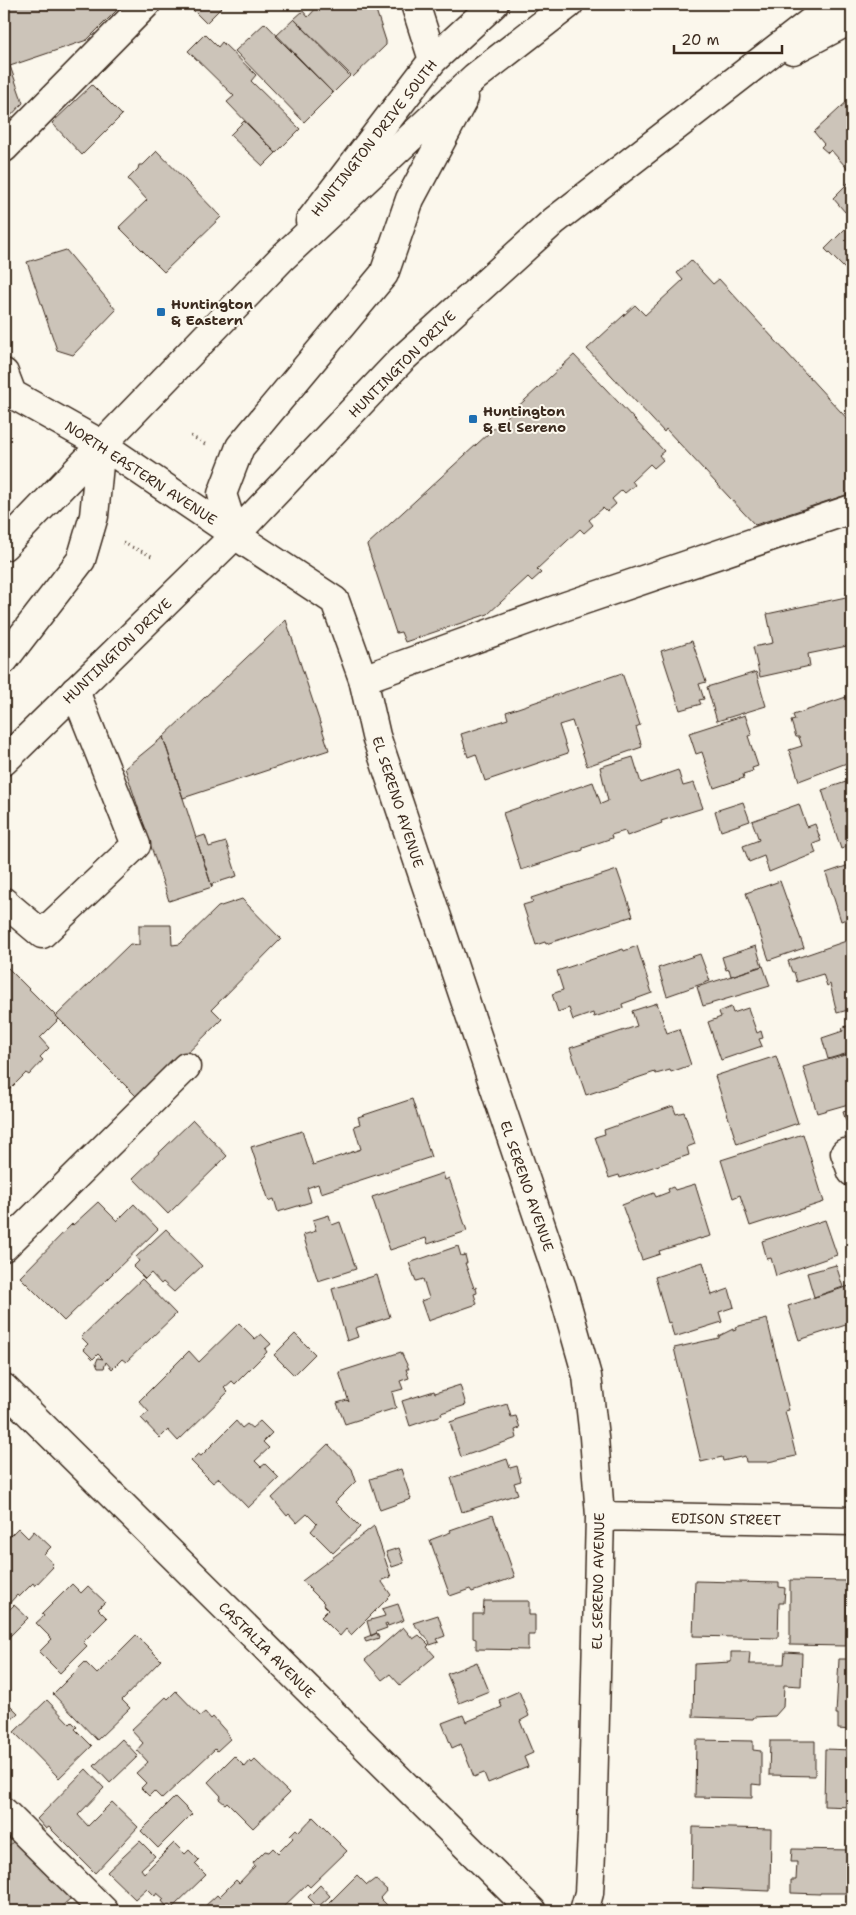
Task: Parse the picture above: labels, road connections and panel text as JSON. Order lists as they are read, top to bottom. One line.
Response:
{"streets":{"main road":["HUNTINGTON DRIVE SOUTH","HUNTINGTON DRIVE","NORTH EASTERN AVENUE","EL SERENO AVENUE","EDISON STREET","CASTALIA AVENUE"]},"crossings":[["HUNTINGTON DRIVE","NORTH EASTERN AVENUE"],["HUNTINGTON DRIVE","EL SERENO AVENUE"],["NORTH EASTERN AVENUE","EL SERENO AVENUE"],["EL SERENO AVENUE","EDISON STREET"]],"places":{"transit":["Huntington & Eastern","Huntington & El Sereno"]},"scale_bar":"20 m"}
